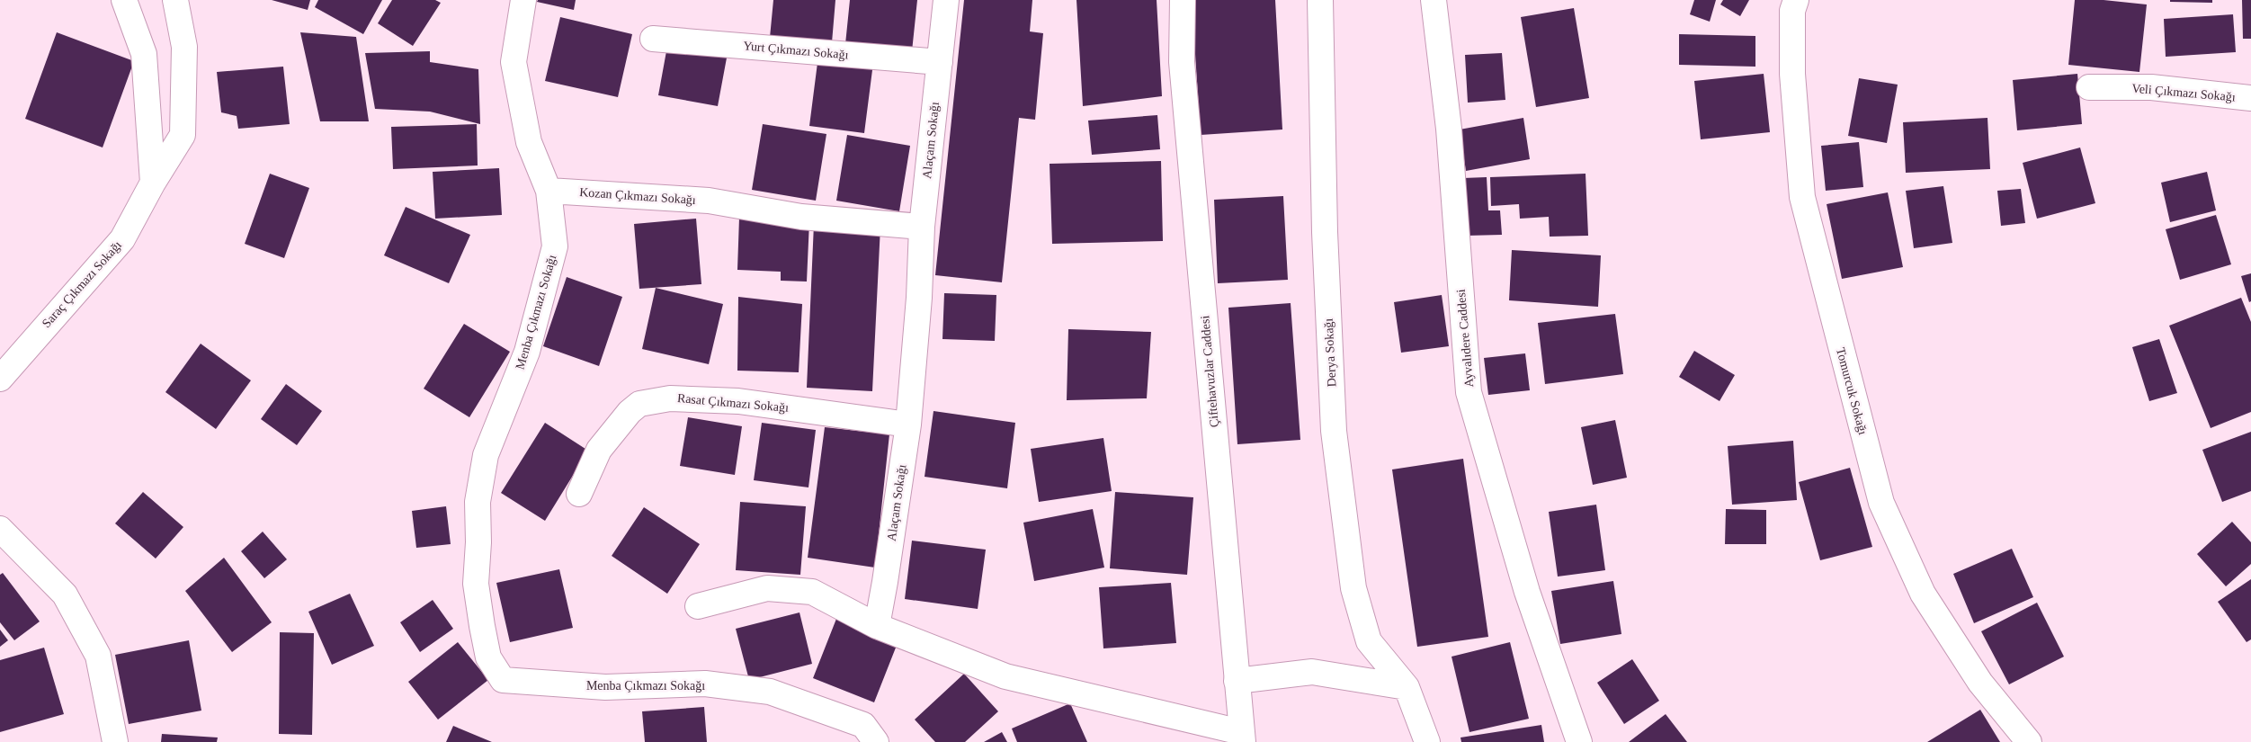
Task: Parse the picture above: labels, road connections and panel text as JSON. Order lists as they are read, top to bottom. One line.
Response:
{"streets":{"street":["Yurt Çıkmazı Sokağı","Veli Çıkmazı Sokağı","Alaçam Sokağı","Kozan Çıkmazı Sokağı","Saraç Çıkmazı Sokağı","Menba Çıkmazı Sokağı","Ayvalıdere Caddesi","Derya Sokağı","Çiftehavuzlar Caddesi","Tomurcuk Sokağı","Rasat Çıkmazı Sokağı"]},"crossings":[["Yurt Çıkmazı Sokağı","Alaçam Sokağı"],["Alaçam Sokağı","Kozan Çıkmazı Sokağı"],["Alaçam Sokağı","Rasat Çıkmazı Sokağı"],["Kozan Çıkmazı Sokağı","Menba Çıkmazı Sokağı"]]}
